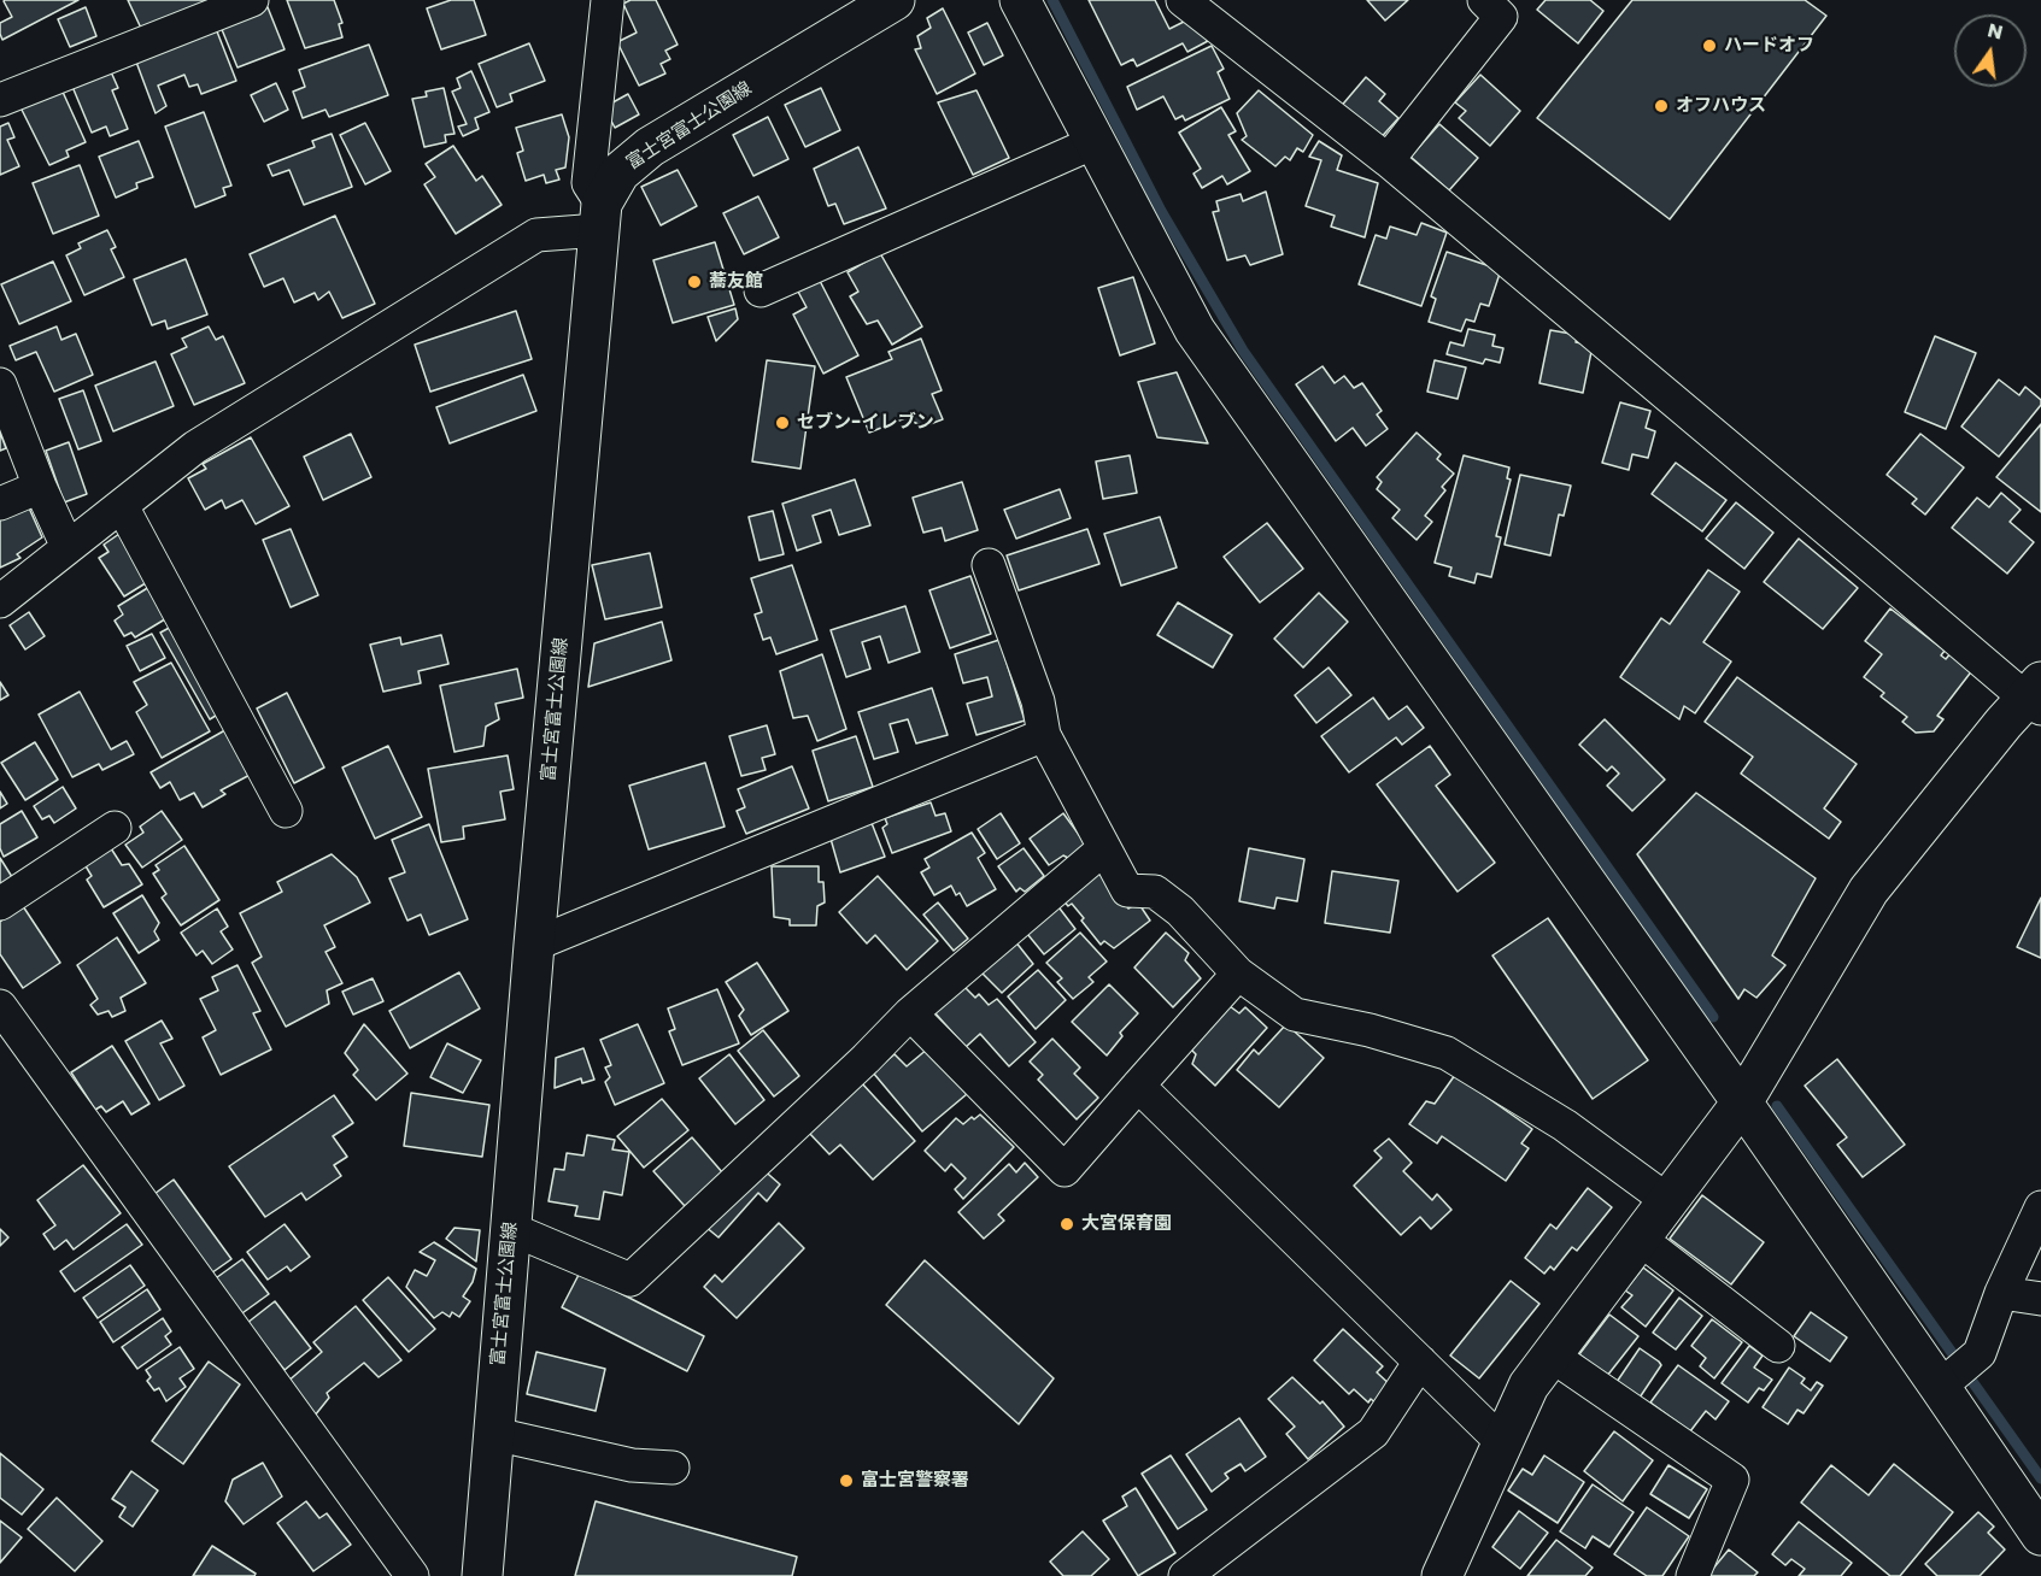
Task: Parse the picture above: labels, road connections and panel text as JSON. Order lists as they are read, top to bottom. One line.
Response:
{"streets":{"street":["富士宮富士公園線"]},"places":["ハードオフ","オフハウス","蕎友館","セブン-イレブン","大宮保育園","富士宮警察署"],"north":"top"}
